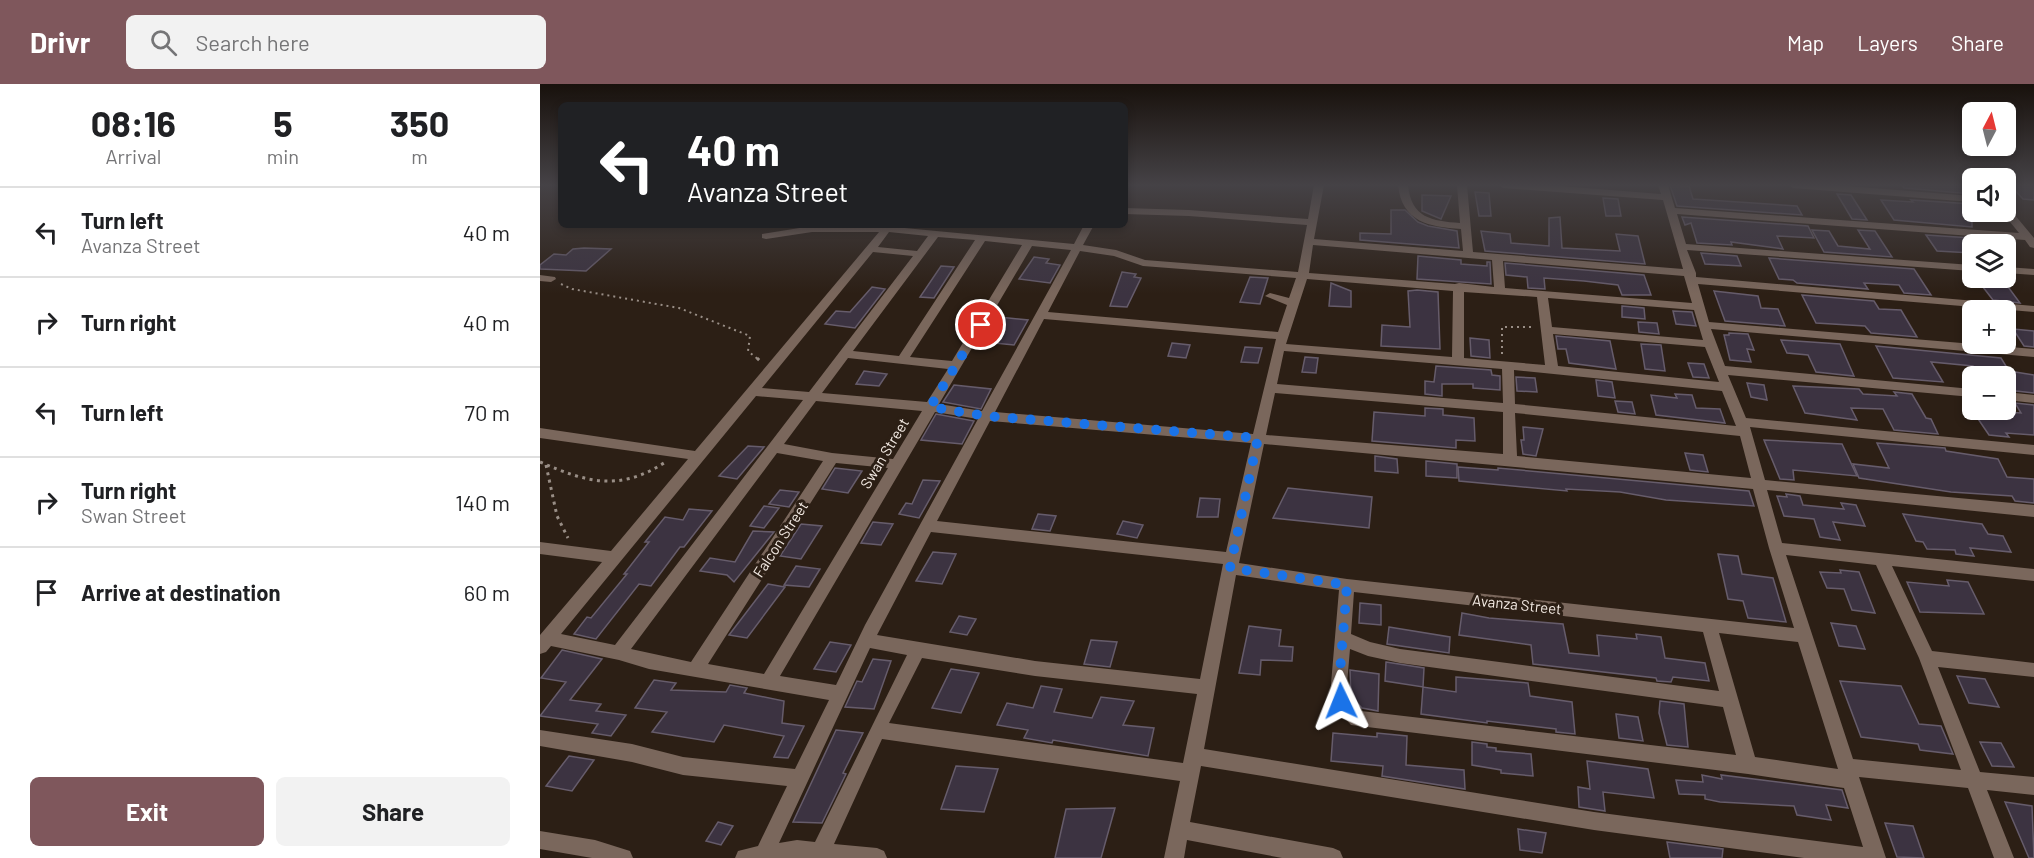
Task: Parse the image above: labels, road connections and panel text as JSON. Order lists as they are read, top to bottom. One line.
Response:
{"streets":{"street":["Swan Street","Falcon Street","Avanza Street"]},"north":"top","page":{"header":"Drivr","search":"Search here","nav":["Map","Layers","Share"],"eta":["08:16","Arrival","5","min","350","m"],"map_buttons":["+","−"],"turn":["40 m","Avanza Street"],"list":[{"name":"Turn left","note":"Avanza Street","value":"40 m"},{"name":"Turn right","value":"40 m"},{"name":"Turn left","value":"70 m"},{"name":"Turn right","note":"Swan Street","value":"140 m"},{"name":"Arrive at destination","value":"60 m"}],"buttons":["Exit","Share"]}}
